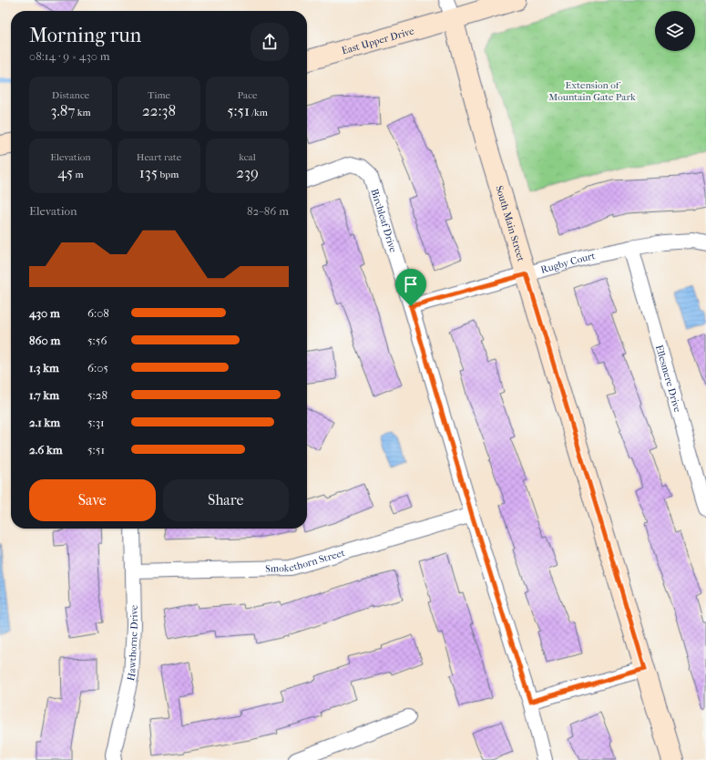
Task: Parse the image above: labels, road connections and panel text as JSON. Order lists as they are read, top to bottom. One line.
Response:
{"streets":{"main road":["East Upper Drive","South Main Street"],"street":["Birchleaf Drive","Rugby Court","Ellesmere Drive","Smokethorn Street","Hawthorne Drive"]},"crossings":[["East Upper Drive","South Main Street"],["Birchleaf Drive","Rugby Court"],["Birchleaf Drive","Smokethorn Street"],["South Main Street","Rugby Court"],["Rugby Court","Ellesmere Drive"],["Smokethorn Street","Hawthorne Drive"]],"parks":["Extension of Mountain Gate Park"],"page":{"heading":["Morning run","08:14 · 9 × 430 m"],"stats":[["Distance","3.87 km"],["Time","22:38"],["Pace","5:51 /km"],["Elevation","45 m"],["Heart rate","135 bpm"],["kcal","239"]],"chart":["Elevation","82–86 m"],"list":[{"name":"430 m","note":"6:08"},{"name":"860 m","note":"5:56"},{"name":"1.3 km","note":"6:05"},{"name":"1.7 km","note":"5:28"},{"name":"2.1 km","note":"5:31"},{"name":"2.6 km","note":"5:51"}],"buttons":["Save","Share"]}}
